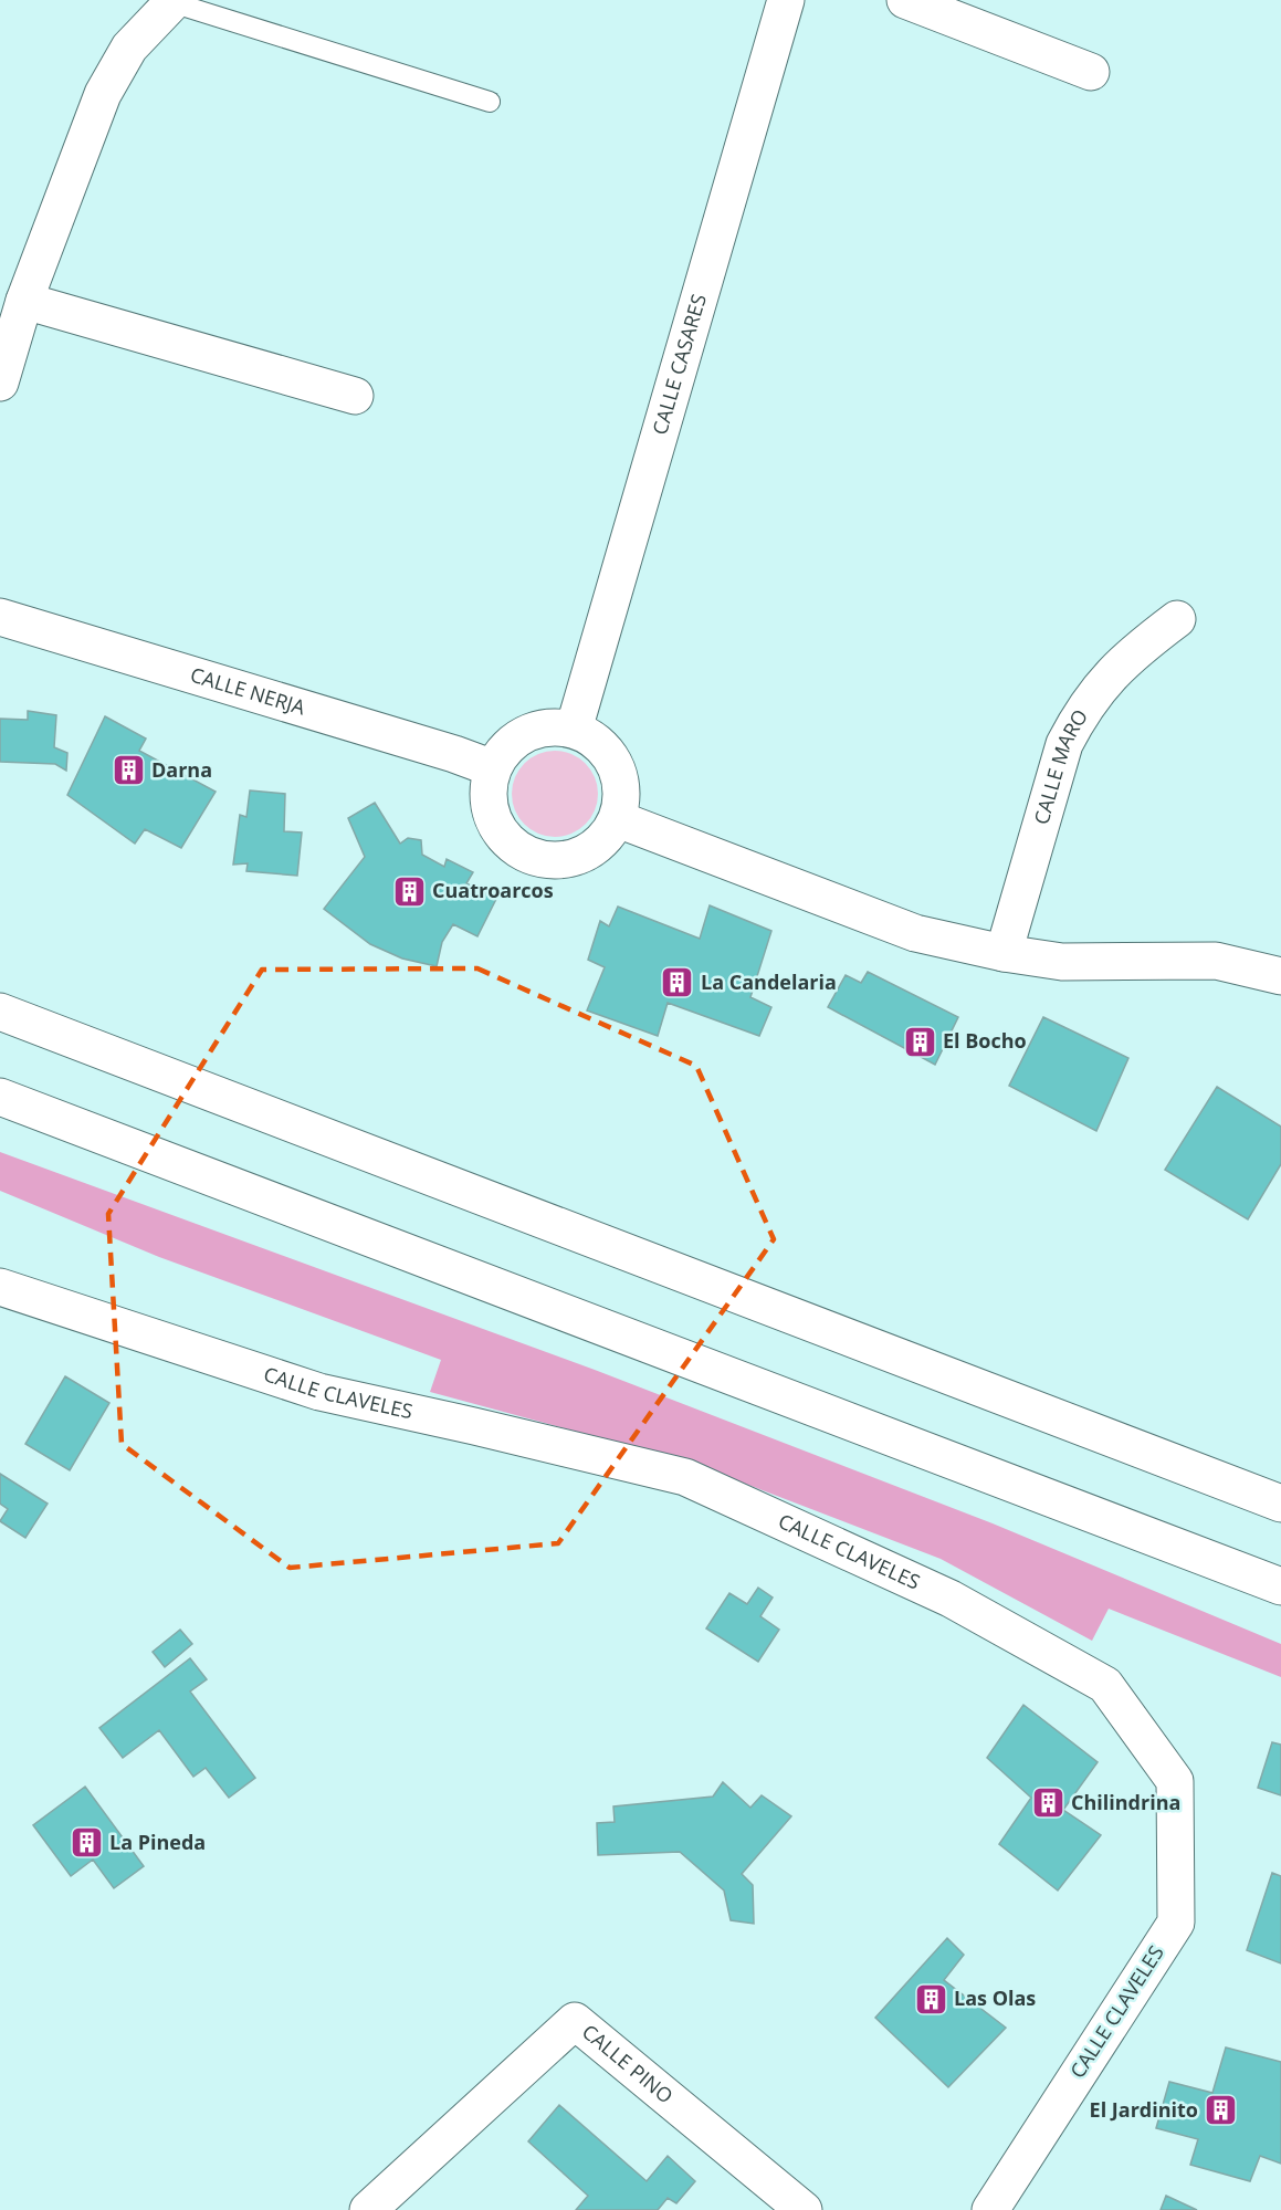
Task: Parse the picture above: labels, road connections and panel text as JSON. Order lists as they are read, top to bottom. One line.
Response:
{"streets":{"main road":["CALLE CASARES","CALLE NERJA","CALLE MARO","CALLE CLAVELES","CALLE PINO"]},"crossings":[["CALLE CASARES","CALLE NERJA"]],"places":{"building":["Darna","Cuatroarcos","La Candelaria","El Bocho","Chilindrina","La Pineda","Las Olas","El Jardinito"]}}
